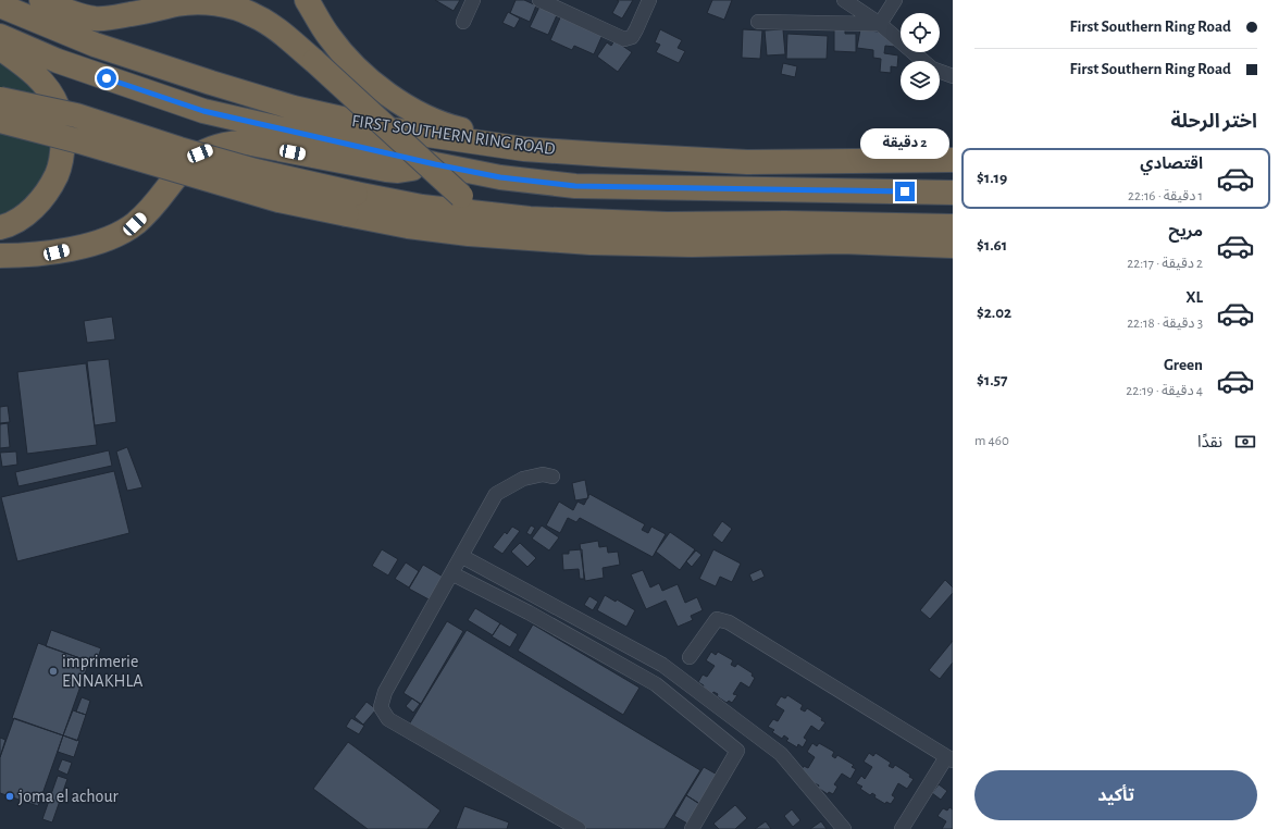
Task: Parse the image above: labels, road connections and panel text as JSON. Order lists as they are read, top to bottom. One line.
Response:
{"streets":{"highway":["FIRST SOUTHERN RING ROAD"]},"places":["imprimerie ENNAKHLA","joma el achour"],"page":{"banner":["First Southern Ring Road","First Southern Ring Road"],"heading":"اختر الرحلة","bubble":"2 دقيقة","list":[{"name":"اقتصادي","note":"1 دقيقة · 22:16","value":"$1.19"},{"name":"مريح","note":"2 دقيقة · 22:17","value":"$1.61"},{"name":"XL","note":"3 دقيقة · 22:18","value":"$2.02"},{"name":"Green","note":"4 دقيقة · 22:19","value":"$1.57"}],"pay":["نقدًا","460 m"],"buttons":"تأكيد"}}
